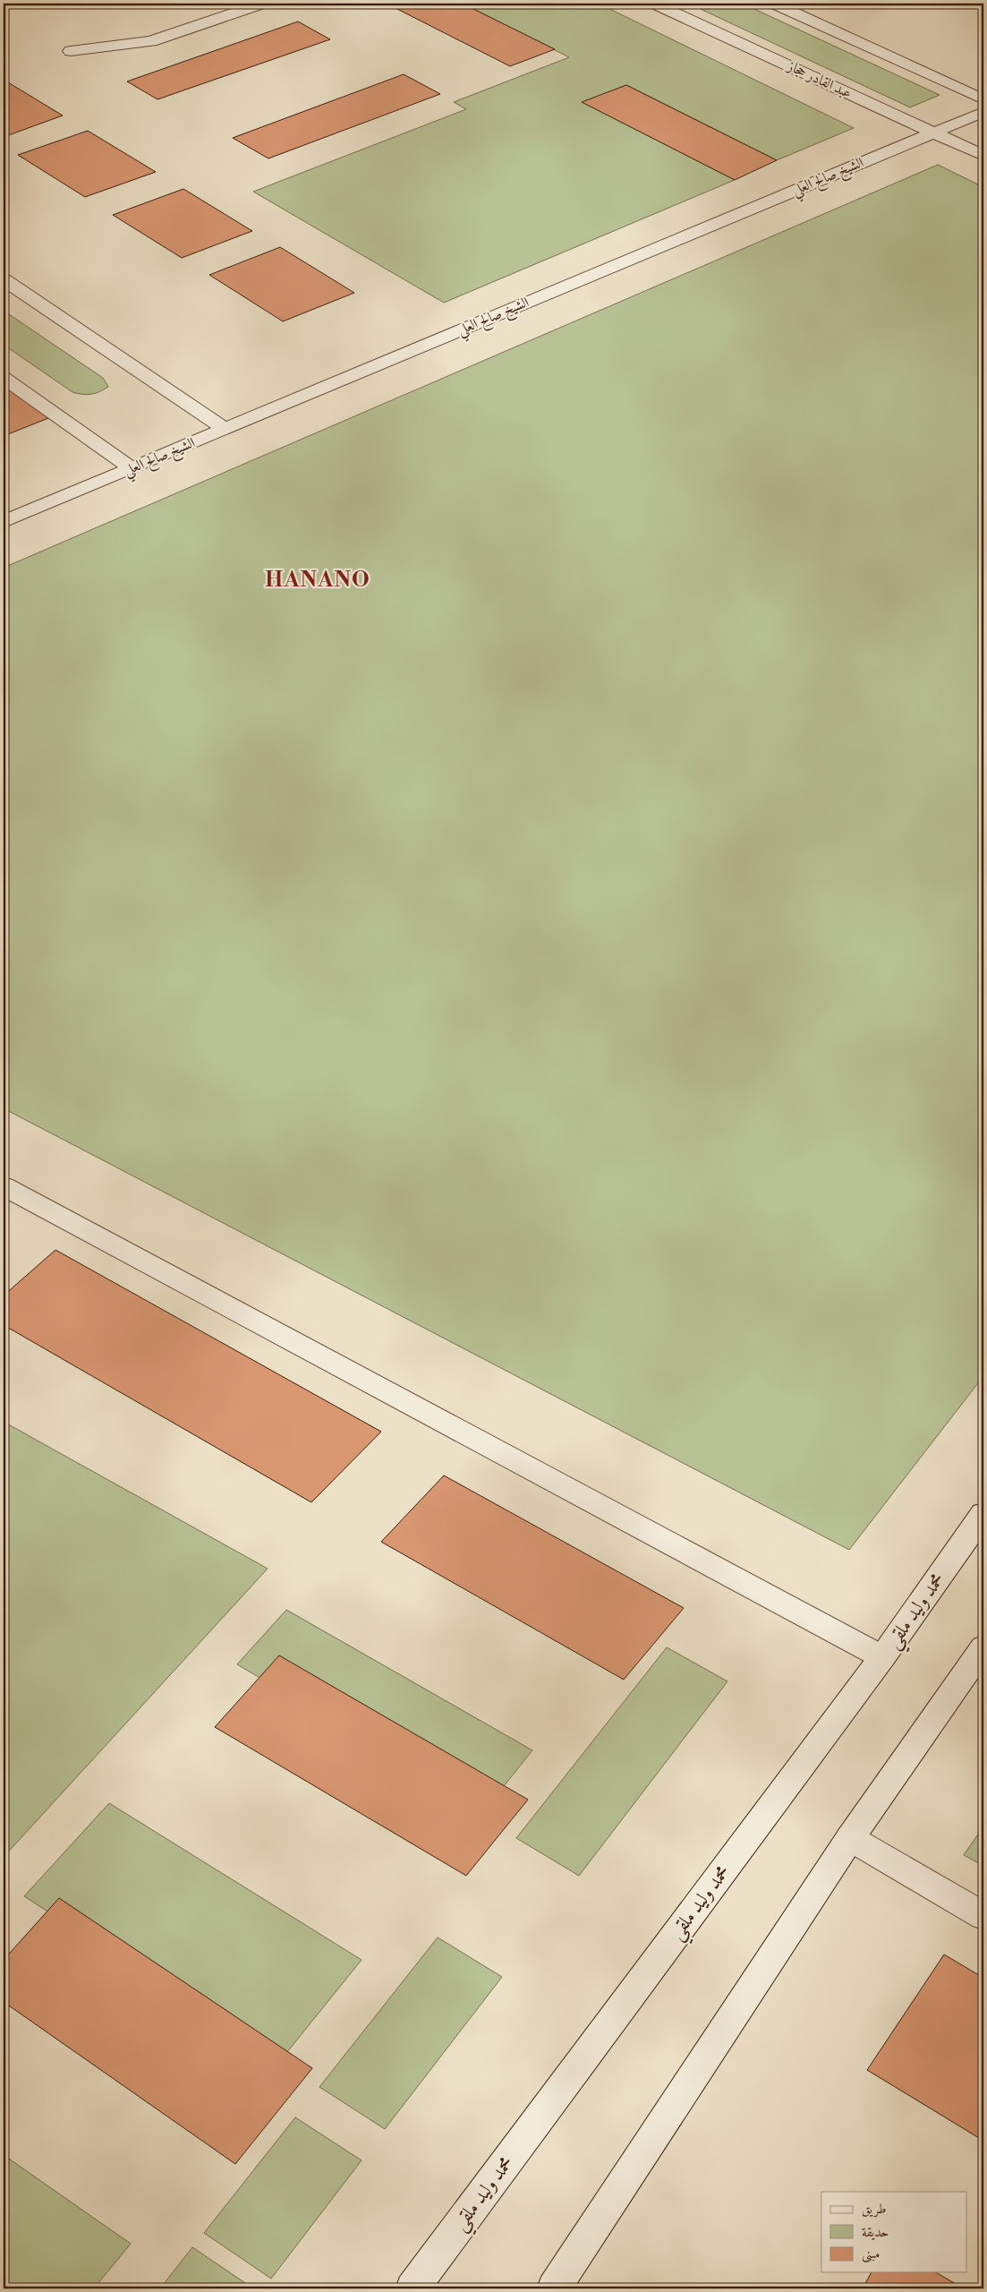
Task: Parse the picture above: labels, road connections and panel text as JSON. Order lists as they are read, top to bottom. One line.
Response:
{"streets":{"street":["عبد القادر حجاز","الشيخ صالح العلي","محمد وليد ملقي"]},"crossings":[["عبد القادر حجاز","الشيخ صالح العلي"]],"districts":["HANANO"],"legend":["طريق","حديقة","مبنى"]}
